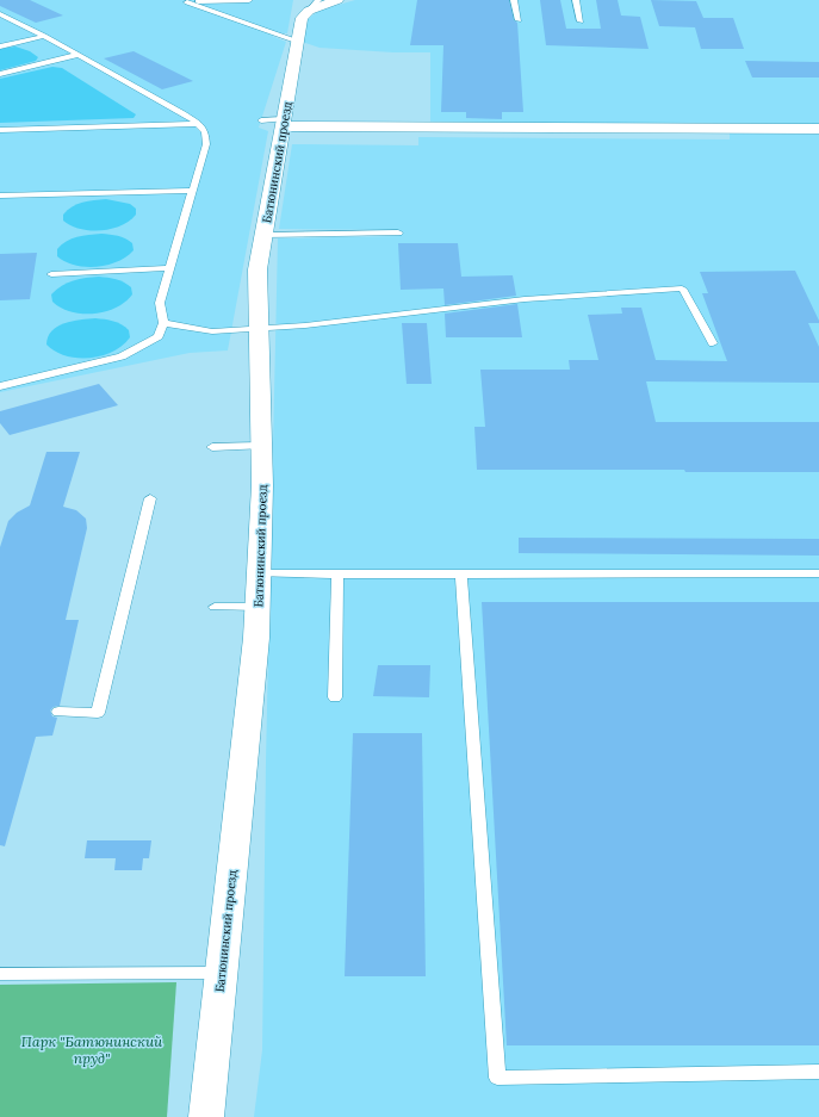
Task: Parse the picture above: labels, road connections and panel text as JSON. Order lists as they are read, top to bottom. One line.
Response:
{"streets":{"street":["Батюнинский проезд"]},"parks":["Парк \"Батюнинский пруд\""]}
